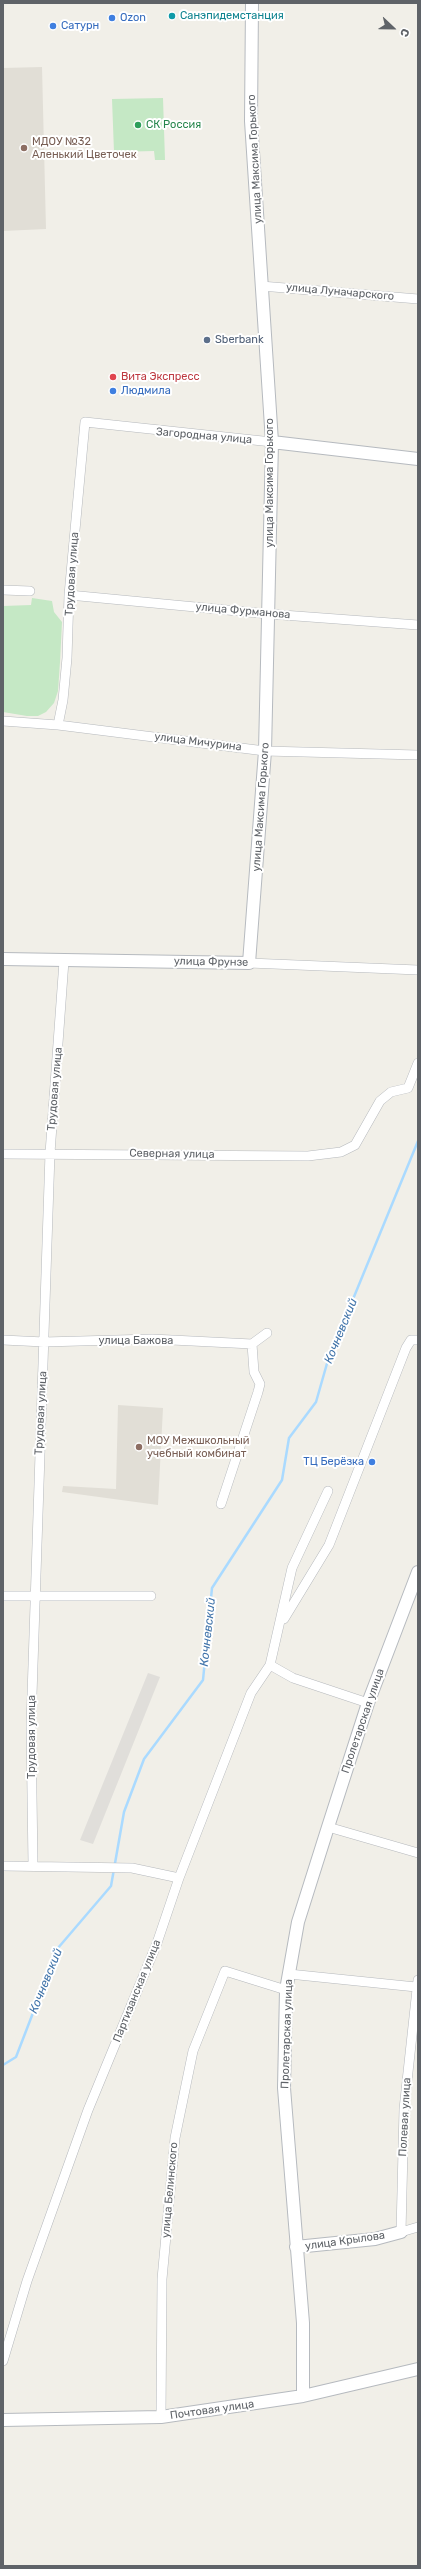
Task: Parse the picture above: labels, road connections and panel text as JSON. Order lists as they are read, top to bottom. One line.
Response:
{"streets":{"street":["улица Максима Горького","улица Луначарского","Загородная улица","Трудовая улица","улица Фурманова","улица Мичурина","улица Фрунзе","Северная улица","улица Бажова","Пролетарская улица","Партизанская улица","Полевая улица","улица Белинского","улица Крылова","Почтовая улица"]},"crossings":[["улица Максима Горького","улица Луначарского"],["улица Максима Горького","Загородная улица"],["улица Максима Горького","улица Фурманова"],["улица Максима Горького","улица Мичурина"],["улица Максима Горького","улица Фрунзе"],["Загородная улица","Трудовая улица"],["Трудовая улица","улица Фурманова"],["Трудовая улица","улица Мичурина"],["Трудовая улица","улица Фрунзе"],["Трудовая улица","Северная улица"],["Трудовая улица","улица Бажова"],["Пролетарская улица","улица Белинского"],["Пролетарская улица","улица Крылова"],["Пролетарская улица","Почтовая улица"],["Полевая улица","улица Крылова"],["улица Белинского","Почтовая улица"]],"water":["Кочневский"],"places":["Санэпидемстанция","Ozon","Сатурн","СК Россия","МДОУ №32 Аленький Цветочек","Sberbank","Вита Экспресс","Людмила","МОУ Межшкольный учебный комбинат","ТЦ Берёзка"],"north":"right"}
